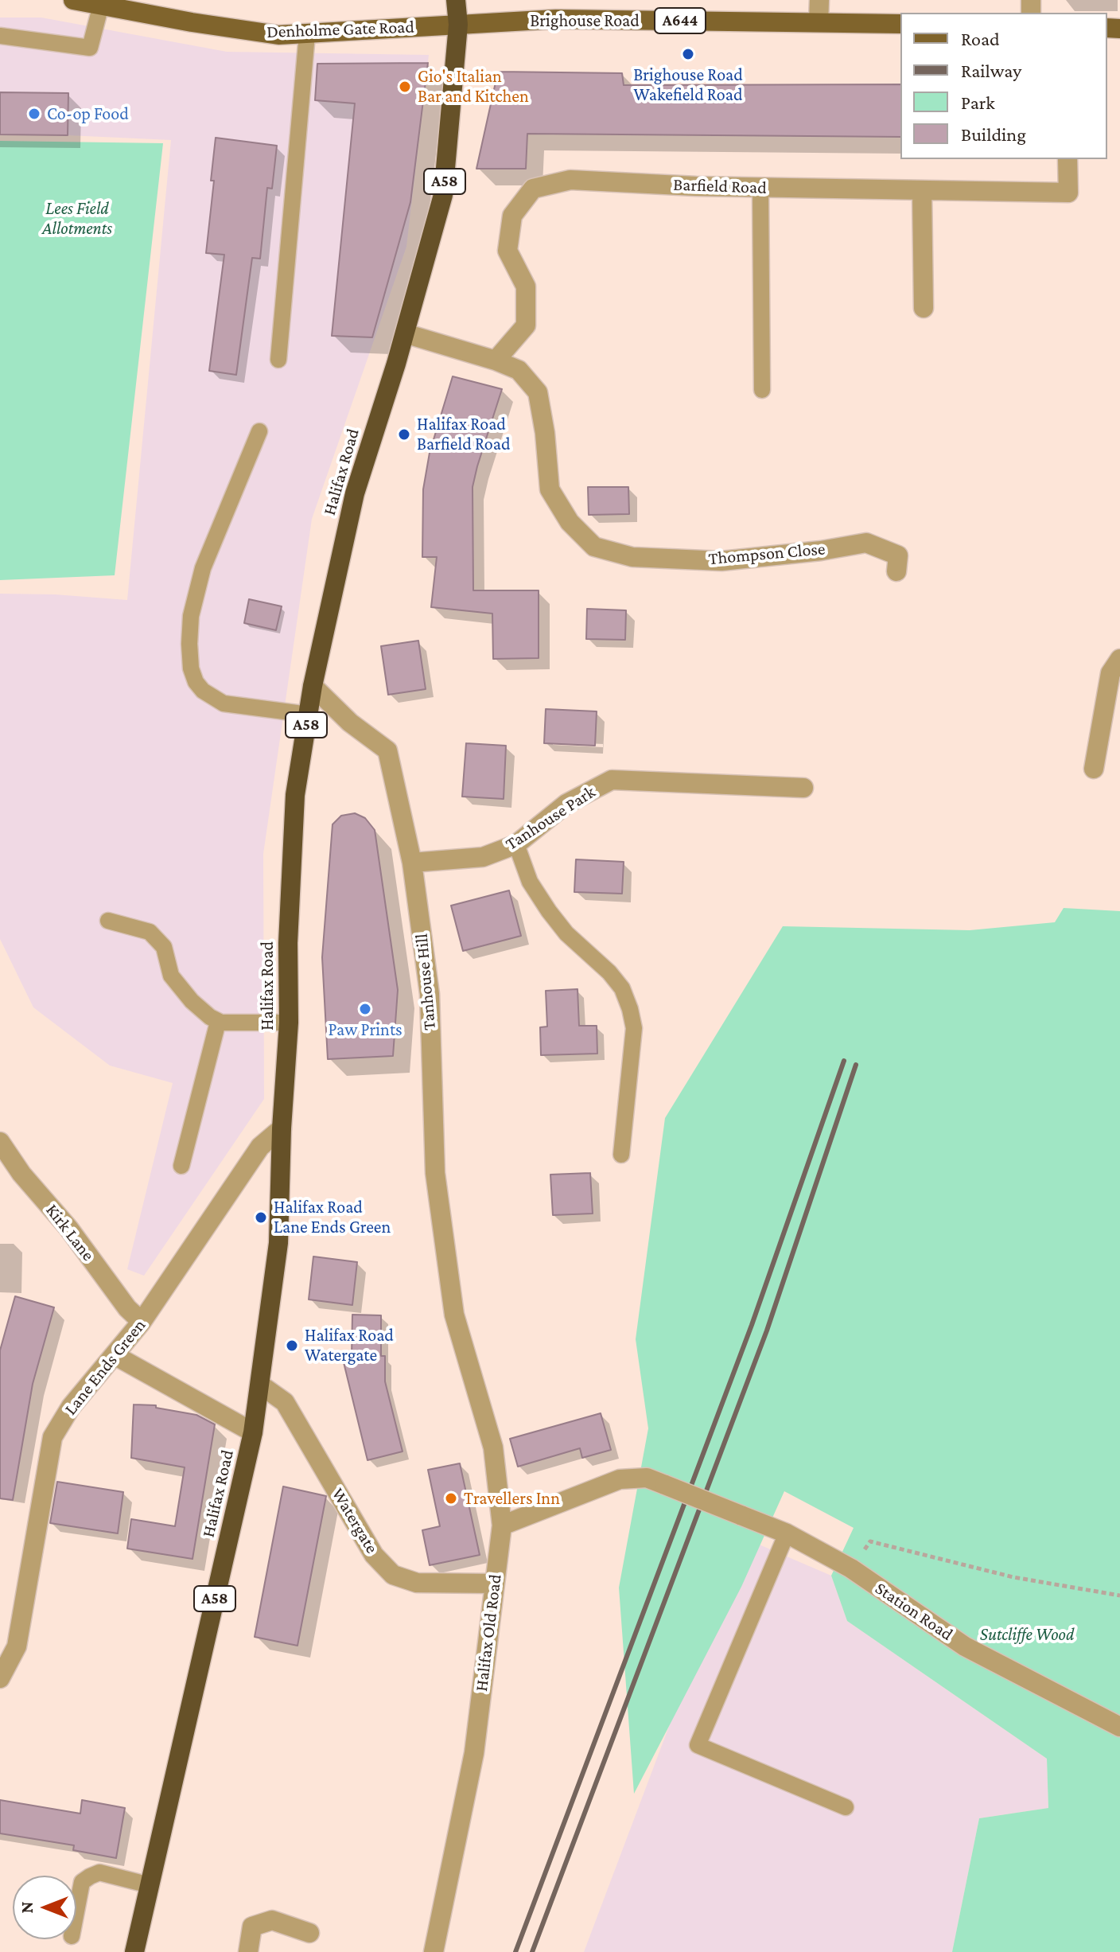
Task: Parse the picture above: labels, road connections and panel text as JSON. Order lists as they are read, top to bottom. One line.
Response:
{"streets":{"highway":["A58","Halifax Road"],"main road":["Brighouse Road","A644","Denholme Gate Road"],"street":["Barfield Road","Thompson Close","Tanhouse Park","Tanhouse Hill","Kirk Lane","Lane Ends Green","Watergate","Station Road","Halifax Old Road"]},"crossings":[["Brighouse Road","Denholme Gate Road"],["Brighouse Road","A58"],["Brighouse Road","Halifax Road"],["Denholme Gate Road","A58"],["Denholme Gate Road","Halifax Road"],["A58","Halifax Road"],["Barfield Road","Thompson Close"],["Halifax Road","Thompson Close"],["Halifax Road","Tanhouse Hill"],["Halifax Road","Lane Ends Green"],["Halifax Road","Watergate"],["Tanhouse Park","Tanhouse Hill"],["Tanhouse Hill","Halifax Old Road"],["Kirk Lane","Lane Ends Green"],["Watergate","Halifax Old Road"],["Station Road","Halifax Old Road"]],"parks":["Lees Field Allotments","Sutcliffe Wood"],"places":["Brighouse Road Wakefield Road","Gio's Italian Bar and Kitchen","Co-op Food","Halifax Road Barfield Road","Paw Prints","Halifax Road Lane Ends Green","Halifax Road Watergate","Travellers Inn"],"legend":["Road","Railway","Park","Building"],"north":"left"}
